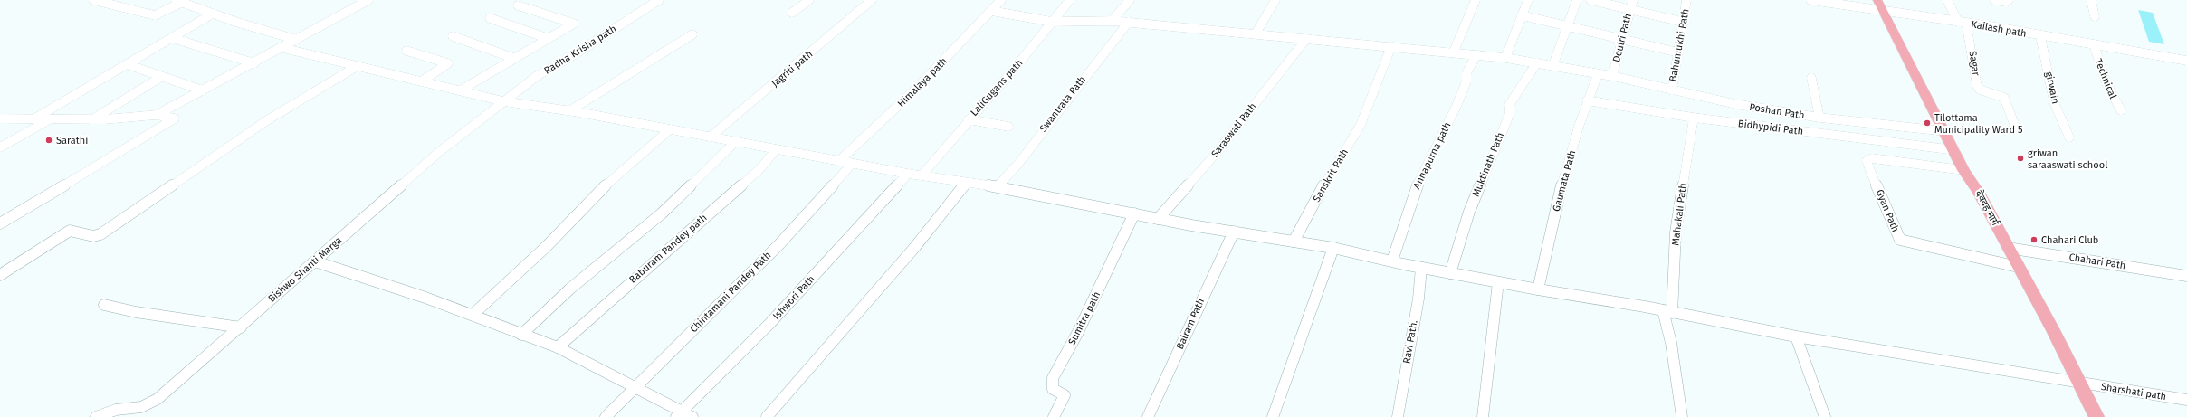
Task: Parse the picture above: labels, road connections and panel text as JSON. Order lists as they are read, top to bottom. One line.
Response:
{"streets":{"main road":["देवदह मार्ग"],"street":["Kailash path","Deulri Path","Bahumukhi Path","Radha Krisha path","Sagar","Jagriti path","Technical","Himalaya path","LaliGugans path","girwain","Swantrata Path","Poshan Path","Bidhypidi Path","Saraswati Path","Annapurna path","Muktinath Path","Sanskrit Path","Gaumata Path","Gyan Path","Mahakali Path","Baburam Pandey path","Chahari Path","Bishwo Shanti Marga","Chintamani Pandey Path","Ishwori Path","Sumitra path","Balram Path","Ravi Path.","Sharshati path"]},"crossings":[["Kailash path","Sagar"],["Kailash path","Technical"],["Kailash path","girwain"],["Kailash path","देवदह मार्ग"],["Deulri Path","Poshan Path"],["Bahumukhi Path","Poshan Path"],["Radha Krisha path","Bishwo Shanti Marga"],["Radha Krisha path","Sharshati path"],["Jagriti path","Sharshati path"],["Himalaya path","Poshan Path"],["Himalaya path","Sharshati path"],["LaliGugans path","Poshan Path"],["LaliGugans path","Sharshati path"],["Swantrata Path","Poshan Path"],["Swantrata Path","Sharshati path"],["Poshan Path","Saraswati Path"],["Poshan Path","Annapurna path"],["Poshan Path","Muktinath Path"],["Poshan Path","Sanskrit Path"],["Poshan Path","Gaumata Path"],["Poshan Path","देवदह मार्ग"],["Bidhypidi Path","Gaumata Path"],["Bidhypidi Path","देवदह मार्ग"],["Bidhypidi Path","Mahakali Path"],["Saraswati Path","Sharshati path"],["Annapurna path","Sharshati path"],["Muktinath Path","Sharshati path"],["Sanskrit Path","Sharshati path"],["Gaumata Path","Sharshati path"],["देवदह मार्ग","Gyan Path"],["देवदह मार्ग","Chahari Path"],["देवदह मार्ग","Sharshati path"],["Mahakali Path","Sharshati path"],["Baburam Pandey path","Sharshati path"],["Bishwo Shanti Marga","Sharshati path"],["Chintamani Pandey Path","Sharshati path"],["Ishwori Path","Sharshati path"],["Sumitra path","Sharshati path"],["Balram Path","Sharshati path"],["Ravi Path.","Sharshati path"]],"places":["Tilottama Municipality Ward 5","Sarathi","griwan saraaswati school","Chahari Club"]}
